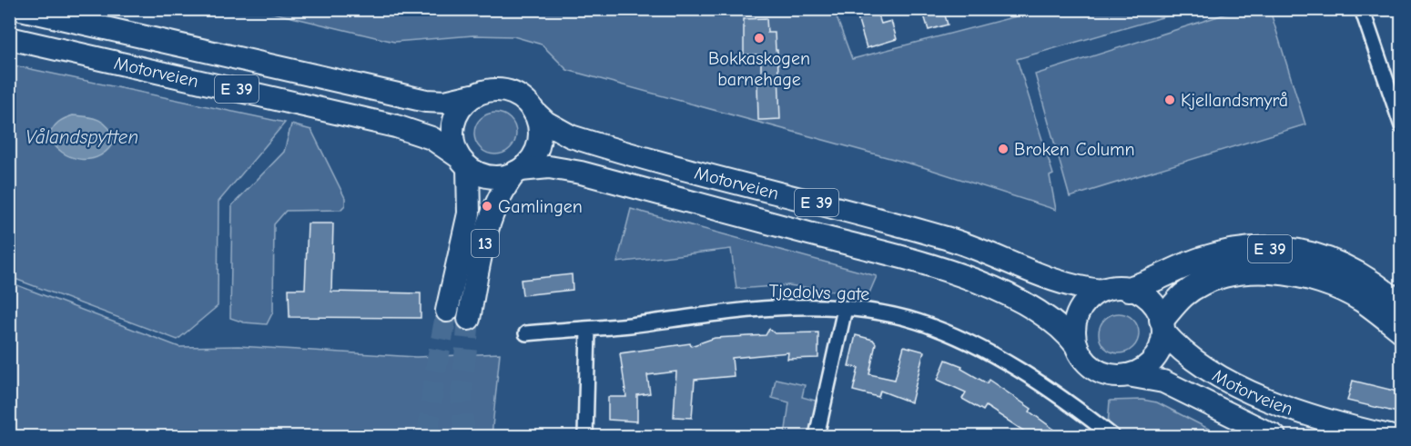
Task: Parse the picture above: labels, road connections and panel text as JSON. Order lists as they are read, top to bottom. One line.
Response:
{"streets":{"highway":["Motorveien","E 39","13"],"street":["Tjodolvs gate"]},"crossings":[["Motorveien","E 39"],["Motorveien","13"],["E 39","13"]],"water":["Vålandspytten"],"places":["Bokkaskogen barnehage","Kjellandsmyrå","Broken Column","Gamlingen"]}
